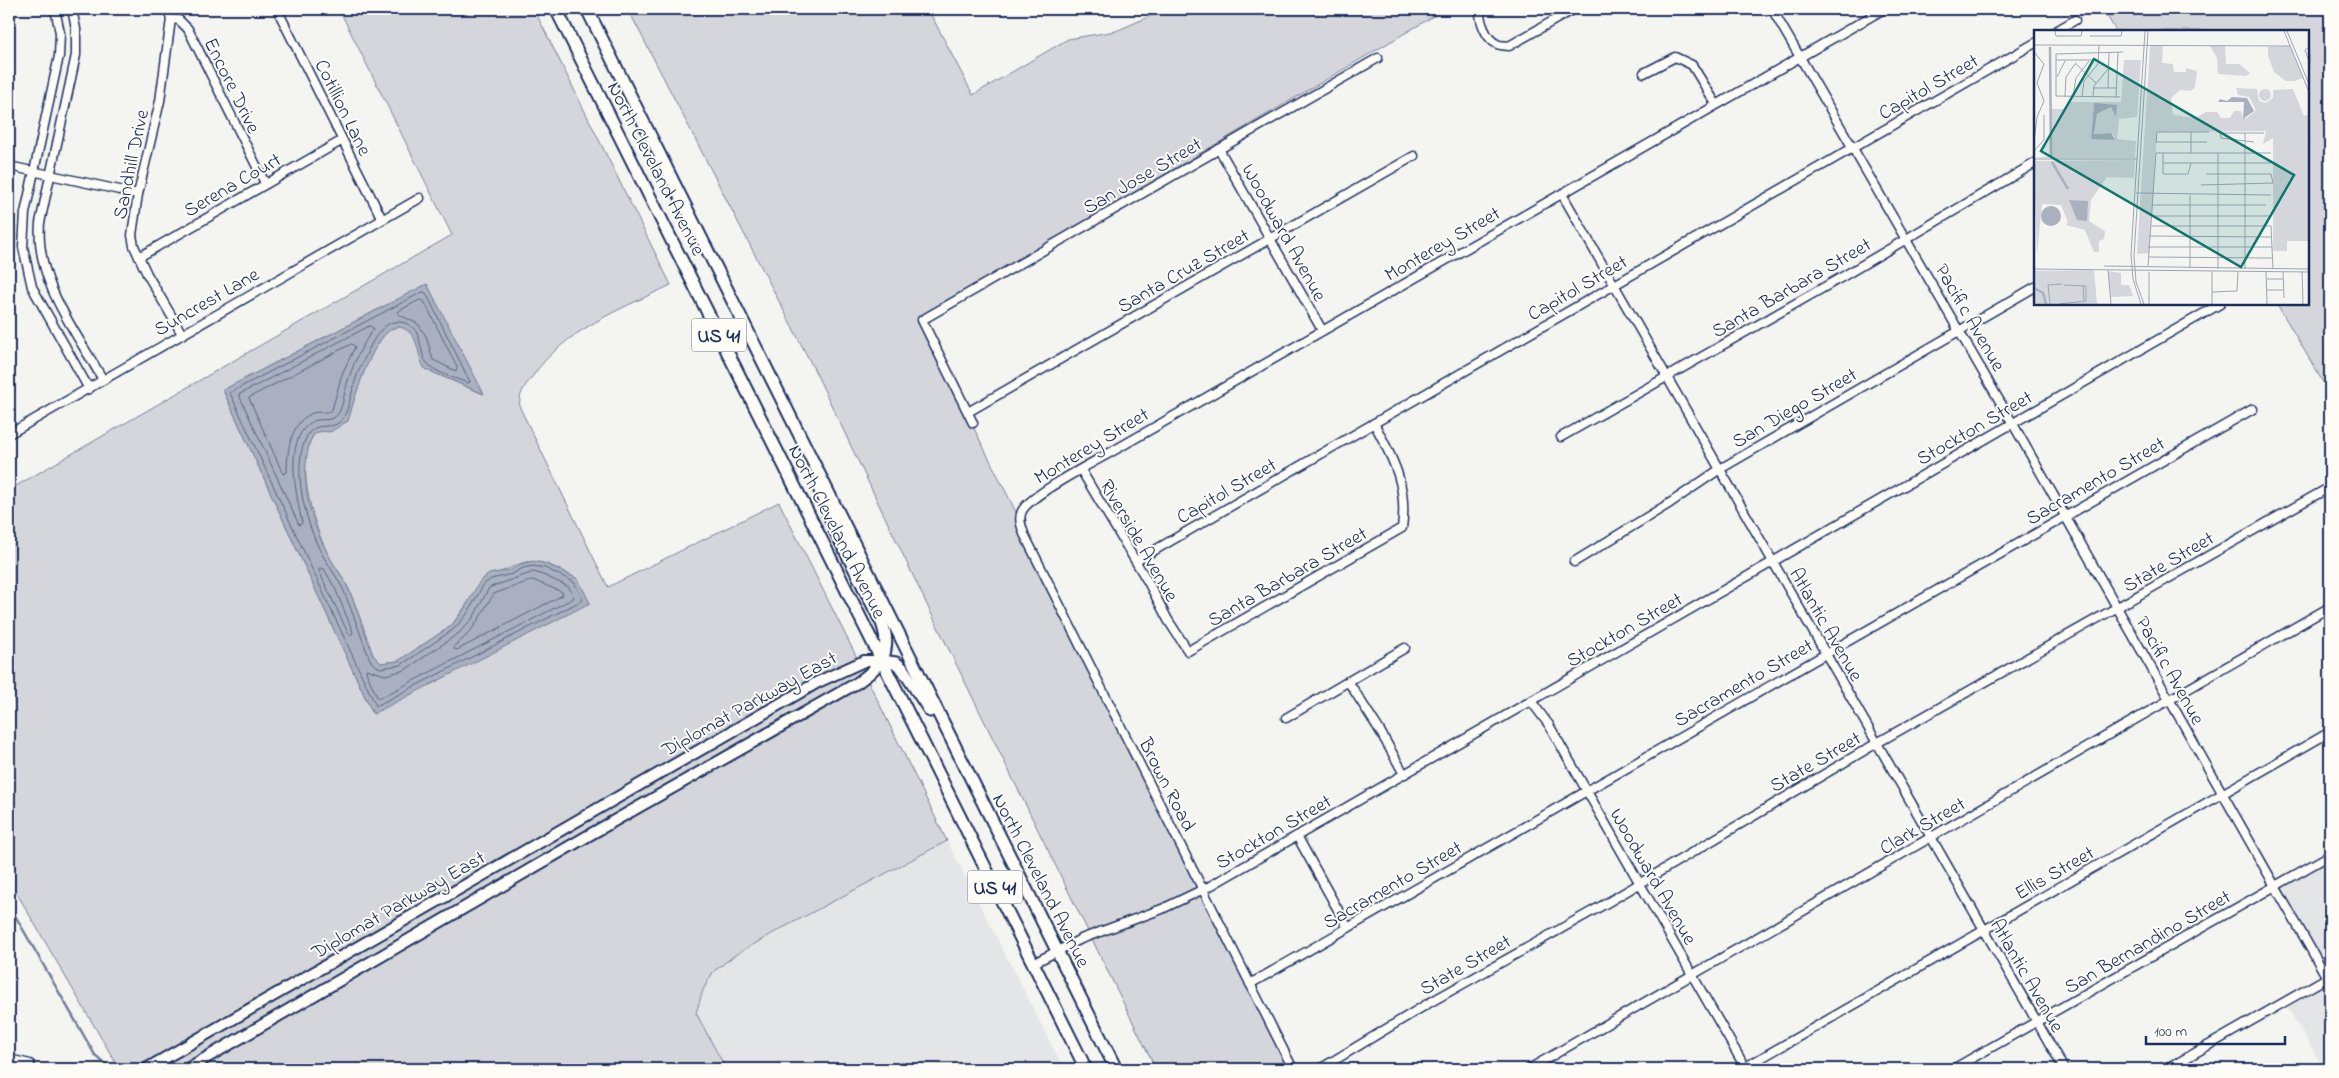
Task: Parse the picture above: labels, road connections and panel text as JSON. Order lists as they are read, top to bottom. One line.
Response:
{"streets":{"main road":["North Cleveland Avenue","US 41","Diplomat Parkway East"],"street":["Encore Drive","Capitol Street","Cotillion Lane","Sandhill Drive","San Jose Street","Serena Court","Woodward Avenue","Monterey Street","Santa Cruz Street","Santa Barbara Street","Suncrest Lane","Pacific Avenue","San Diego Street","Stockton Street","Sacramento Street","Riverside Avenue","State Street","Atlantic Avenue","Brown Road","Clark Street","Ellis Street","San Bernandino Street"]},"crossings":[["Encore Drive","Sandhill Drive"],["Encore Drive","Serena Court"],["Capitol Street","Santa Barbara Street"],["Capitol Street","Pacific Avenue"],["Capitol Street","Riverside Avenue"],["Capitol Street","Atlantic Avenue"],["Cotillion Lane","Serena Court"],["Cotillion Lane","Suncrest Lane"],["Sandhill Drive","Serena Court"],["Sandhill Drive","Suncrest Lane"],["North Cleveland Avenue","Stockton Street"],["North Cleveland Avenue","Diplomat Parkway East"],["San Jose Street","Woodward Avenue"],["San Jose Street","Santa Cruz Street"],["Woodward Avenue","Monterey Street"],["Woodward Avenue","Santa Cruz Street"],["Woodward Avenue","Stockton Street"],["Woodward Avenue","Sacramento Street"],["Woodward Avenue","State Street"],["Woodward Avenue","Clark Street"],["Woodward Avenue","Ellis Street"],["Monterey Street","Pacific Avenue"],["Monterey Street","Riverside Avenue"],["Monterey Street","Atlantic Avenue"],["Monterey Street","Brown Road"],["Santa Barbara Street","Pacific Avenue"],["Santa Barbara Street","Riverside Avenue"],["Santa Barbara Street","Atlantic Avenue"],["Pacific Avenue","San Diego Street"],["Pacific Avenue","Stockton Street"],["Pacific Avenue","Sacramento Street"],["Pacific Avenue","State Street"],["Pacific Avenue","Clark Street"],["Pacific Avenue","Ellis Street"],["Pacific Avenue","San Bernandino Street"],["San Diego Street","Atlantic Avenue"],["Stockton Street","Atlantic Avenue"],["Stockton Street","Brown Road"],["Sacramento Street","Atlantic Avenue"],["Sacramento Street","Brown Road"],["State Street","Atlantic Avenue"],["Atlantic Avenue","Clark Street"],["Atlantic Avenue","Ellis Street"],["Atlantic Avenue","San Bernandino Street"]],"scale_bar":"100 m"}
